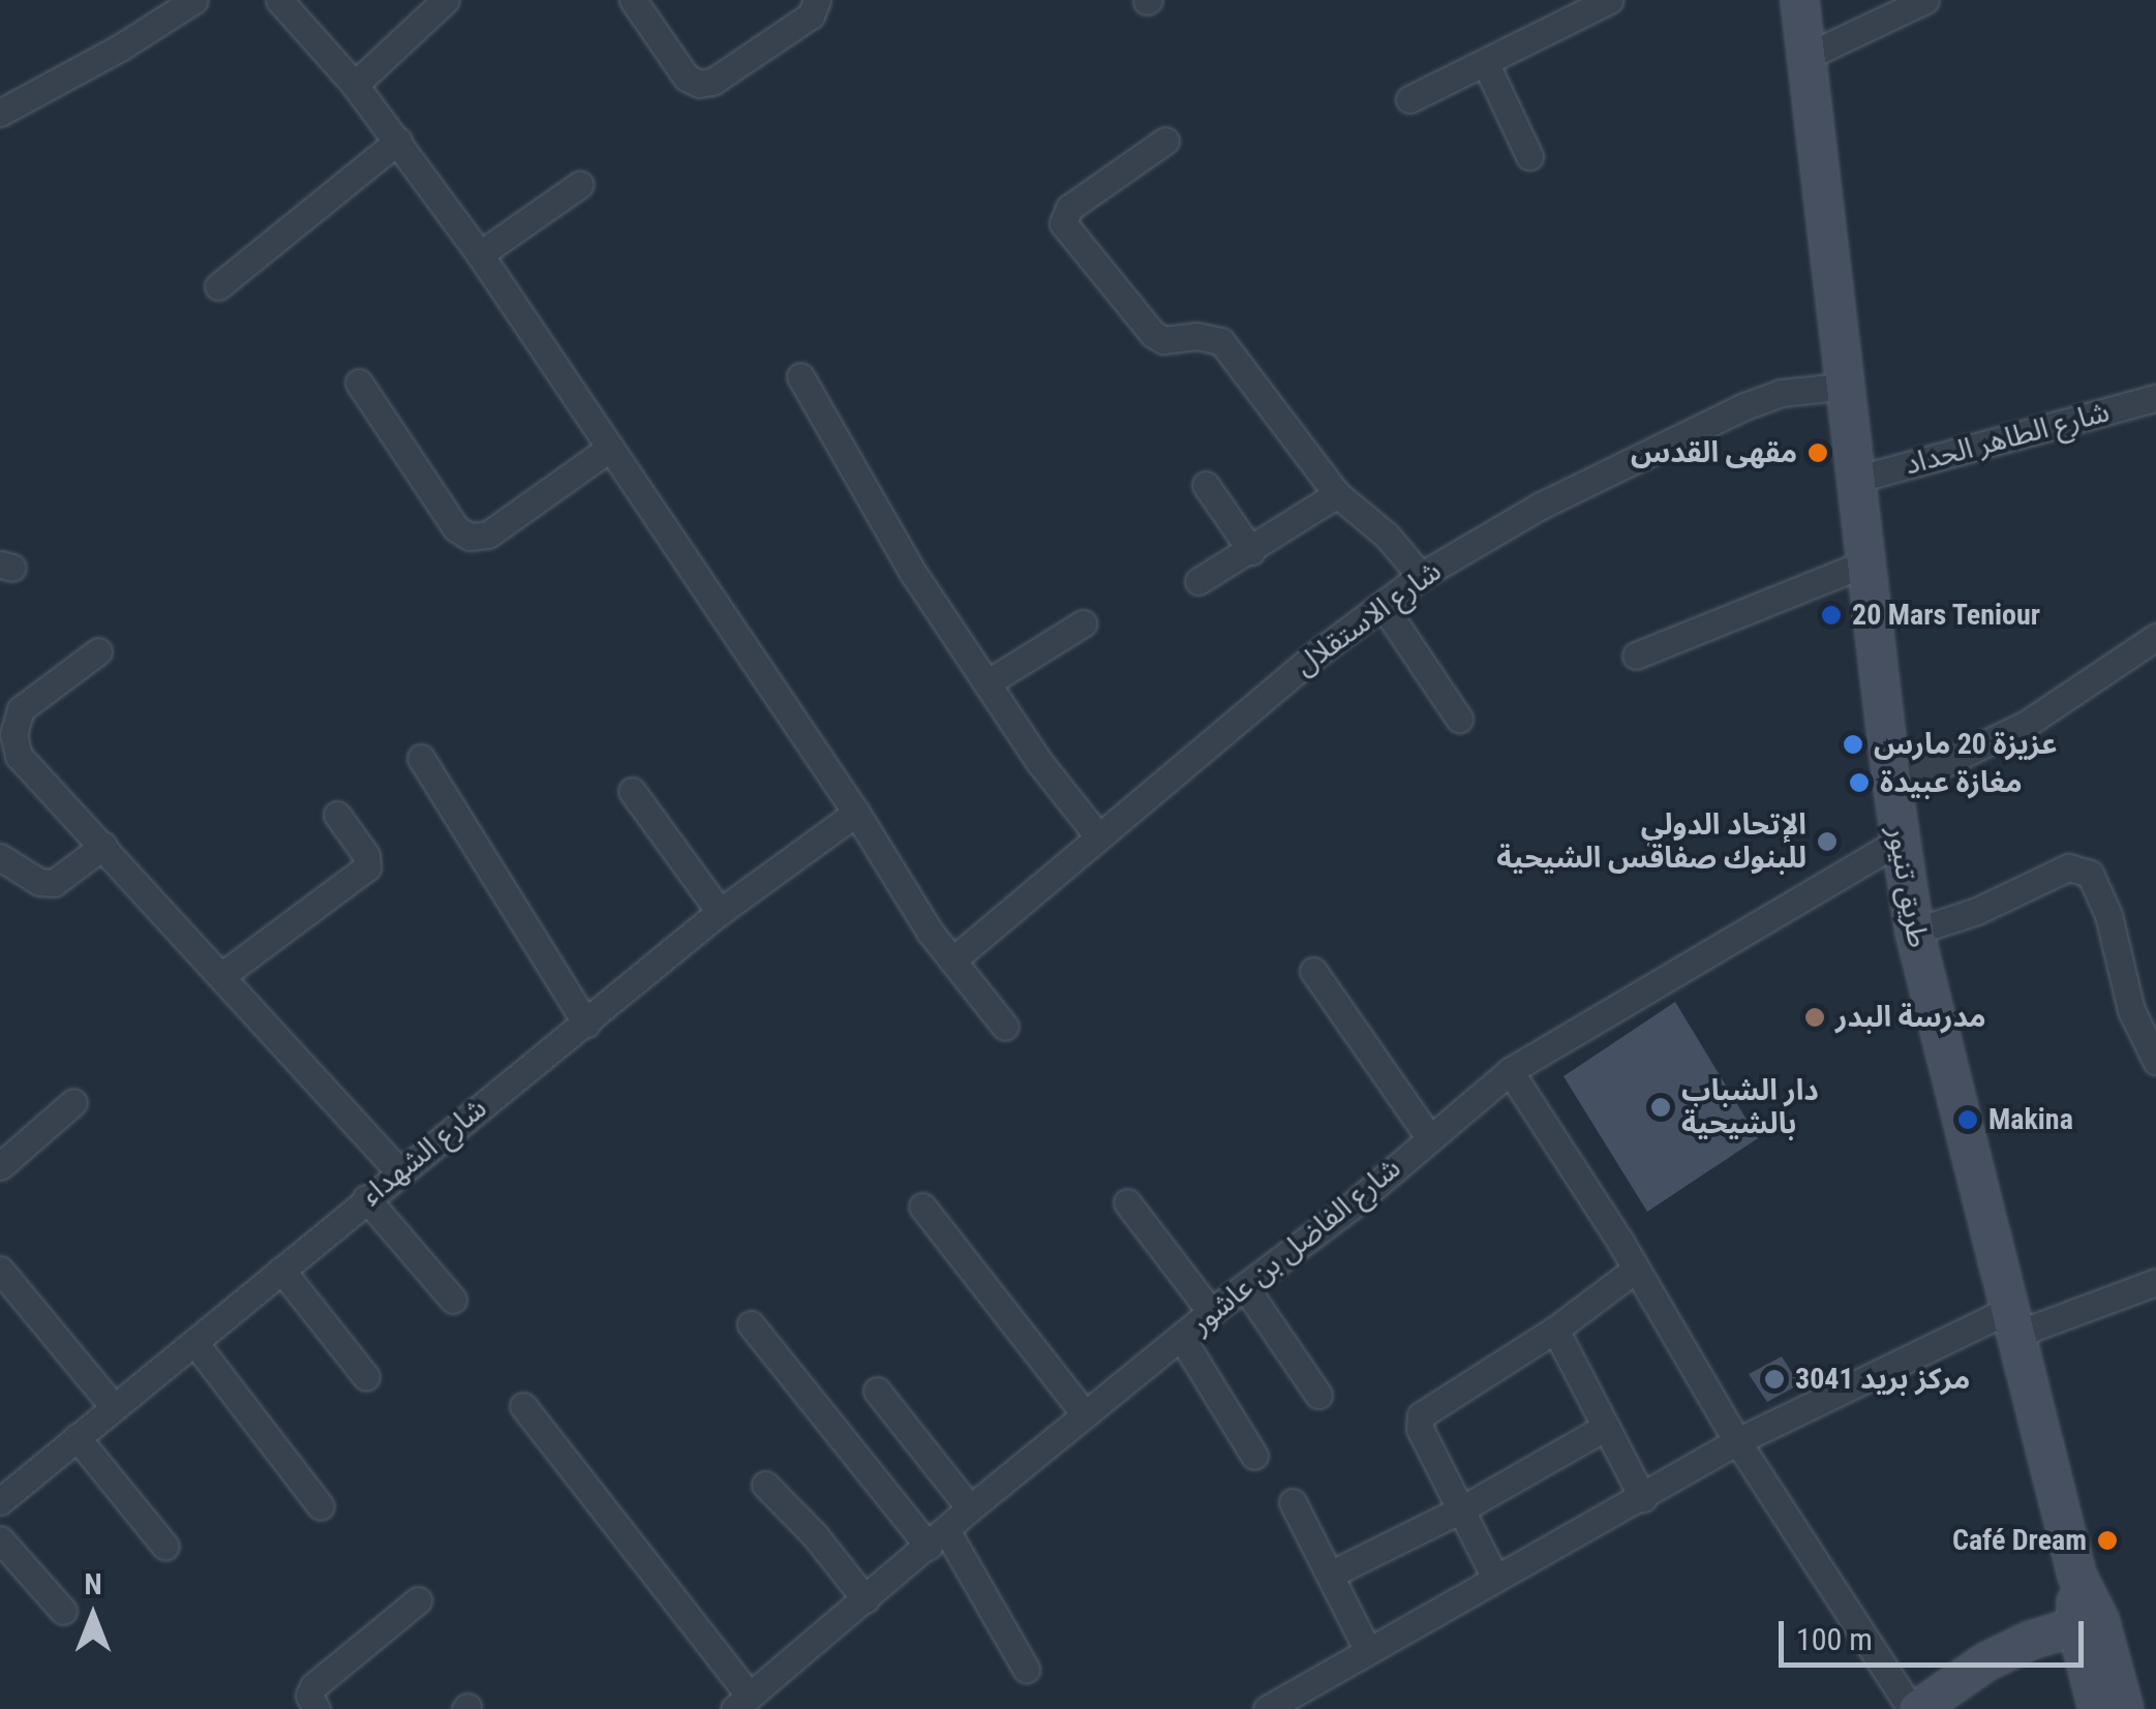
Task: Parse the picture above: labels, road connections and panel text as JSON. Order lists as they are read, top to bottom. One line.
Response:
{"streets":{"main road":["طريق تنيور"],"street":["شارع الطاهر الحداد","شارع الاستقلال","شارع الشهداء","شارع الفاضل بن عاشور"]},"crossings":[["شارع الطاهر الحداد","طريق تنيور"],["شارع الاستقلال","طريق تنيور"],["طريق تنيور","شارع الفاضل بن عاشور"]],"places":["مقهى القدس","20 Mars Teniour","عزيزة 20 مارس","مغازة عبيدة","الإتحاد الدولي للبنوك صفاقس الشيحية","مدرسة البدر","دار الشباب بالشيحية","Makina","مركز بريد 3041","Café Dream"],"scale_bar":"100 m","north":"top"}
